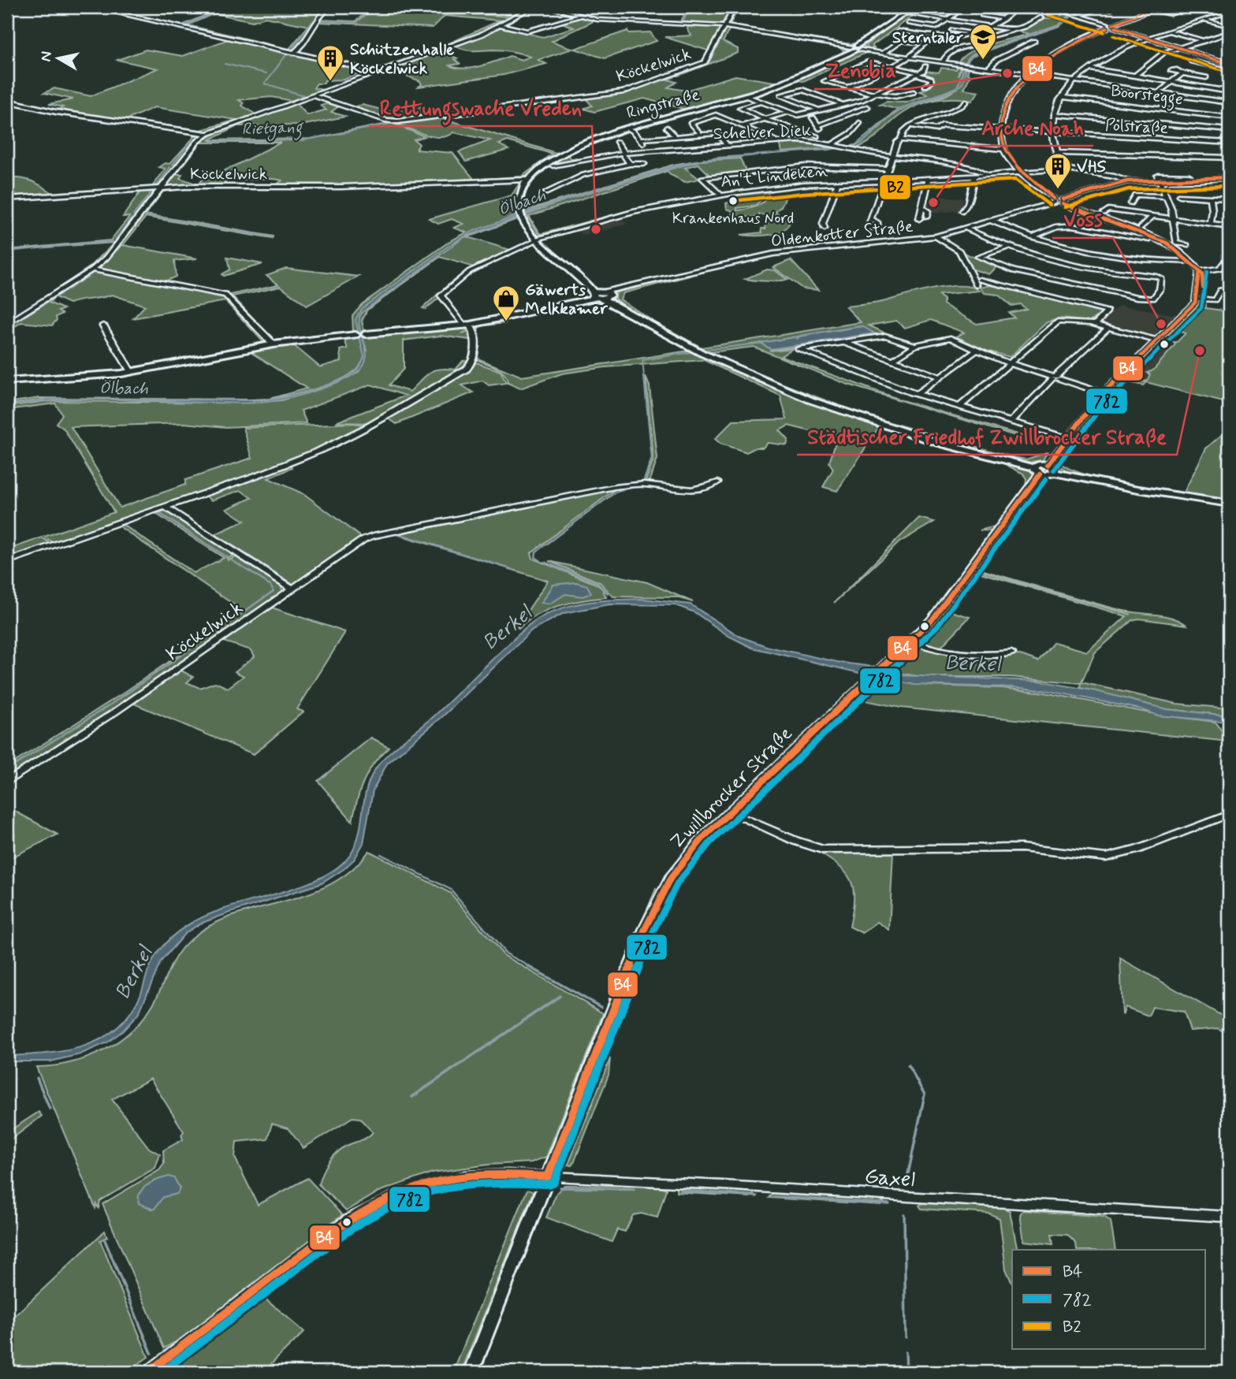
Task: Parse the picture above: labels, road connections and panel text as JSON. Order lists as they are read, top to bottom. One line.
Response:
{"streets":{"main road":["Ringstraße","Zwillbrocker Straße"],"street":["Köckelwick","Boorstegge","Polstraße","Schelver Diek","An't Lindeken","Oldenkotter Straße","Gaxel"]},"crossings":[["Köckelwick","Ringstraße"],["Schelver Diek","An't Lindeken"],["Zwillbrocker Straße","Gaxel"]],"water":["Rietgang","Ölbach","Berkel"],"places":{"school or university":["Sterntaler"],"other":["Zenobia","Krankenhaus Nord","Arche Noah","Rettungswache Vreden","Voss","Städtischer Friedhof Zwillbrocker Straße"],"building":["Schützenhalle Köckelwick","VHS"],"shop":["Gäwerts Melkkamer"]},"lines":["transit line B4","transit line B2","transit line 782"],"legend":["B4","782","B2"],"north":"left"}
